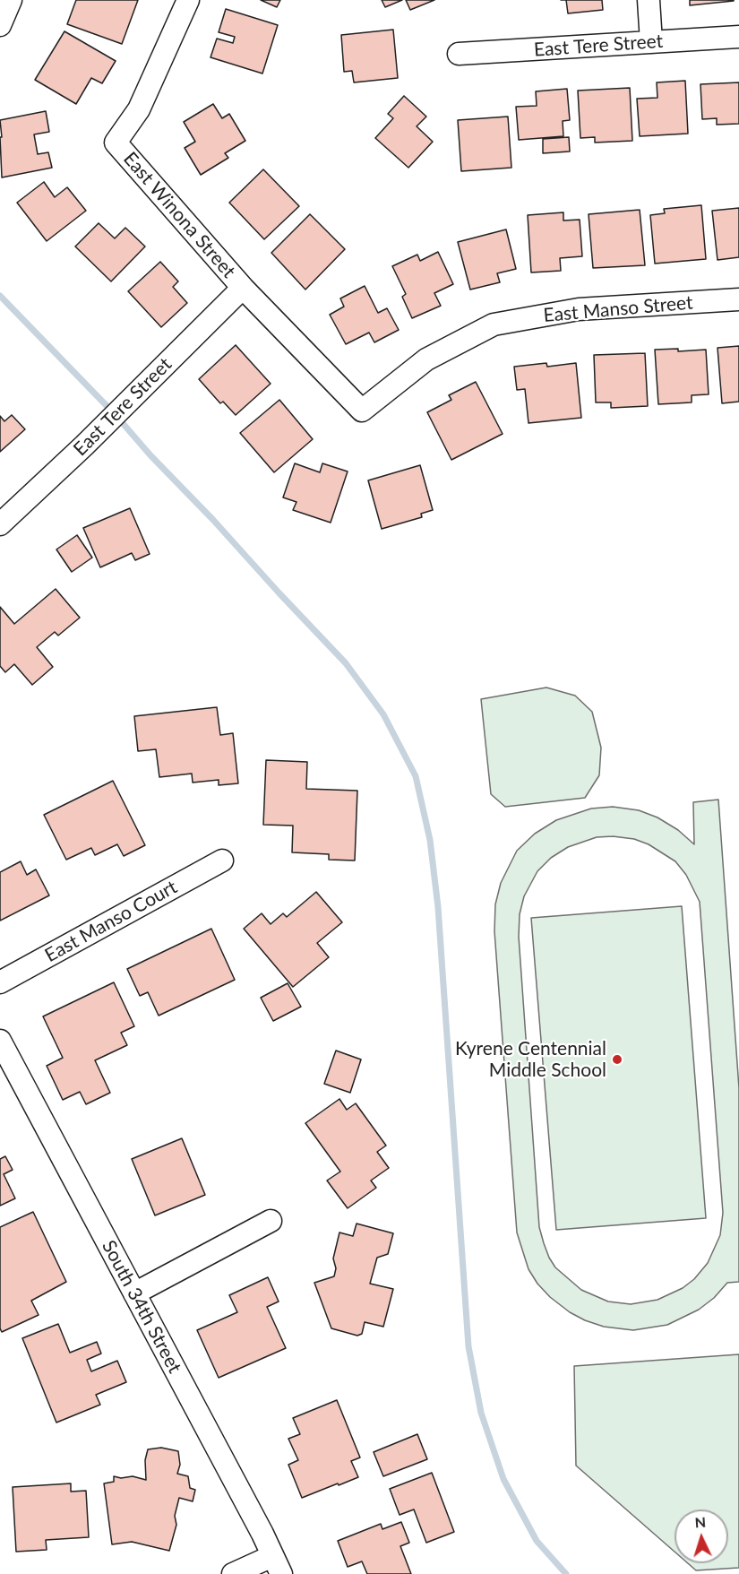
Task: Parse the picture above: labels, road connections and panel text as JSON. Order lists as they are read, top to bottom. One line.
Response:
{"streets":{"street":["East Tere Street","East Winona Street","East Manso Street","East Manso Court","South 34th Street"]},"crossings":[["East Tere Street","East Winona Street"],["East Tere Street","East Manso Street"],["East Winona Street","East Manso Street"]],"places":["Kyrene Centennial Middle School"],"north":"top"}
